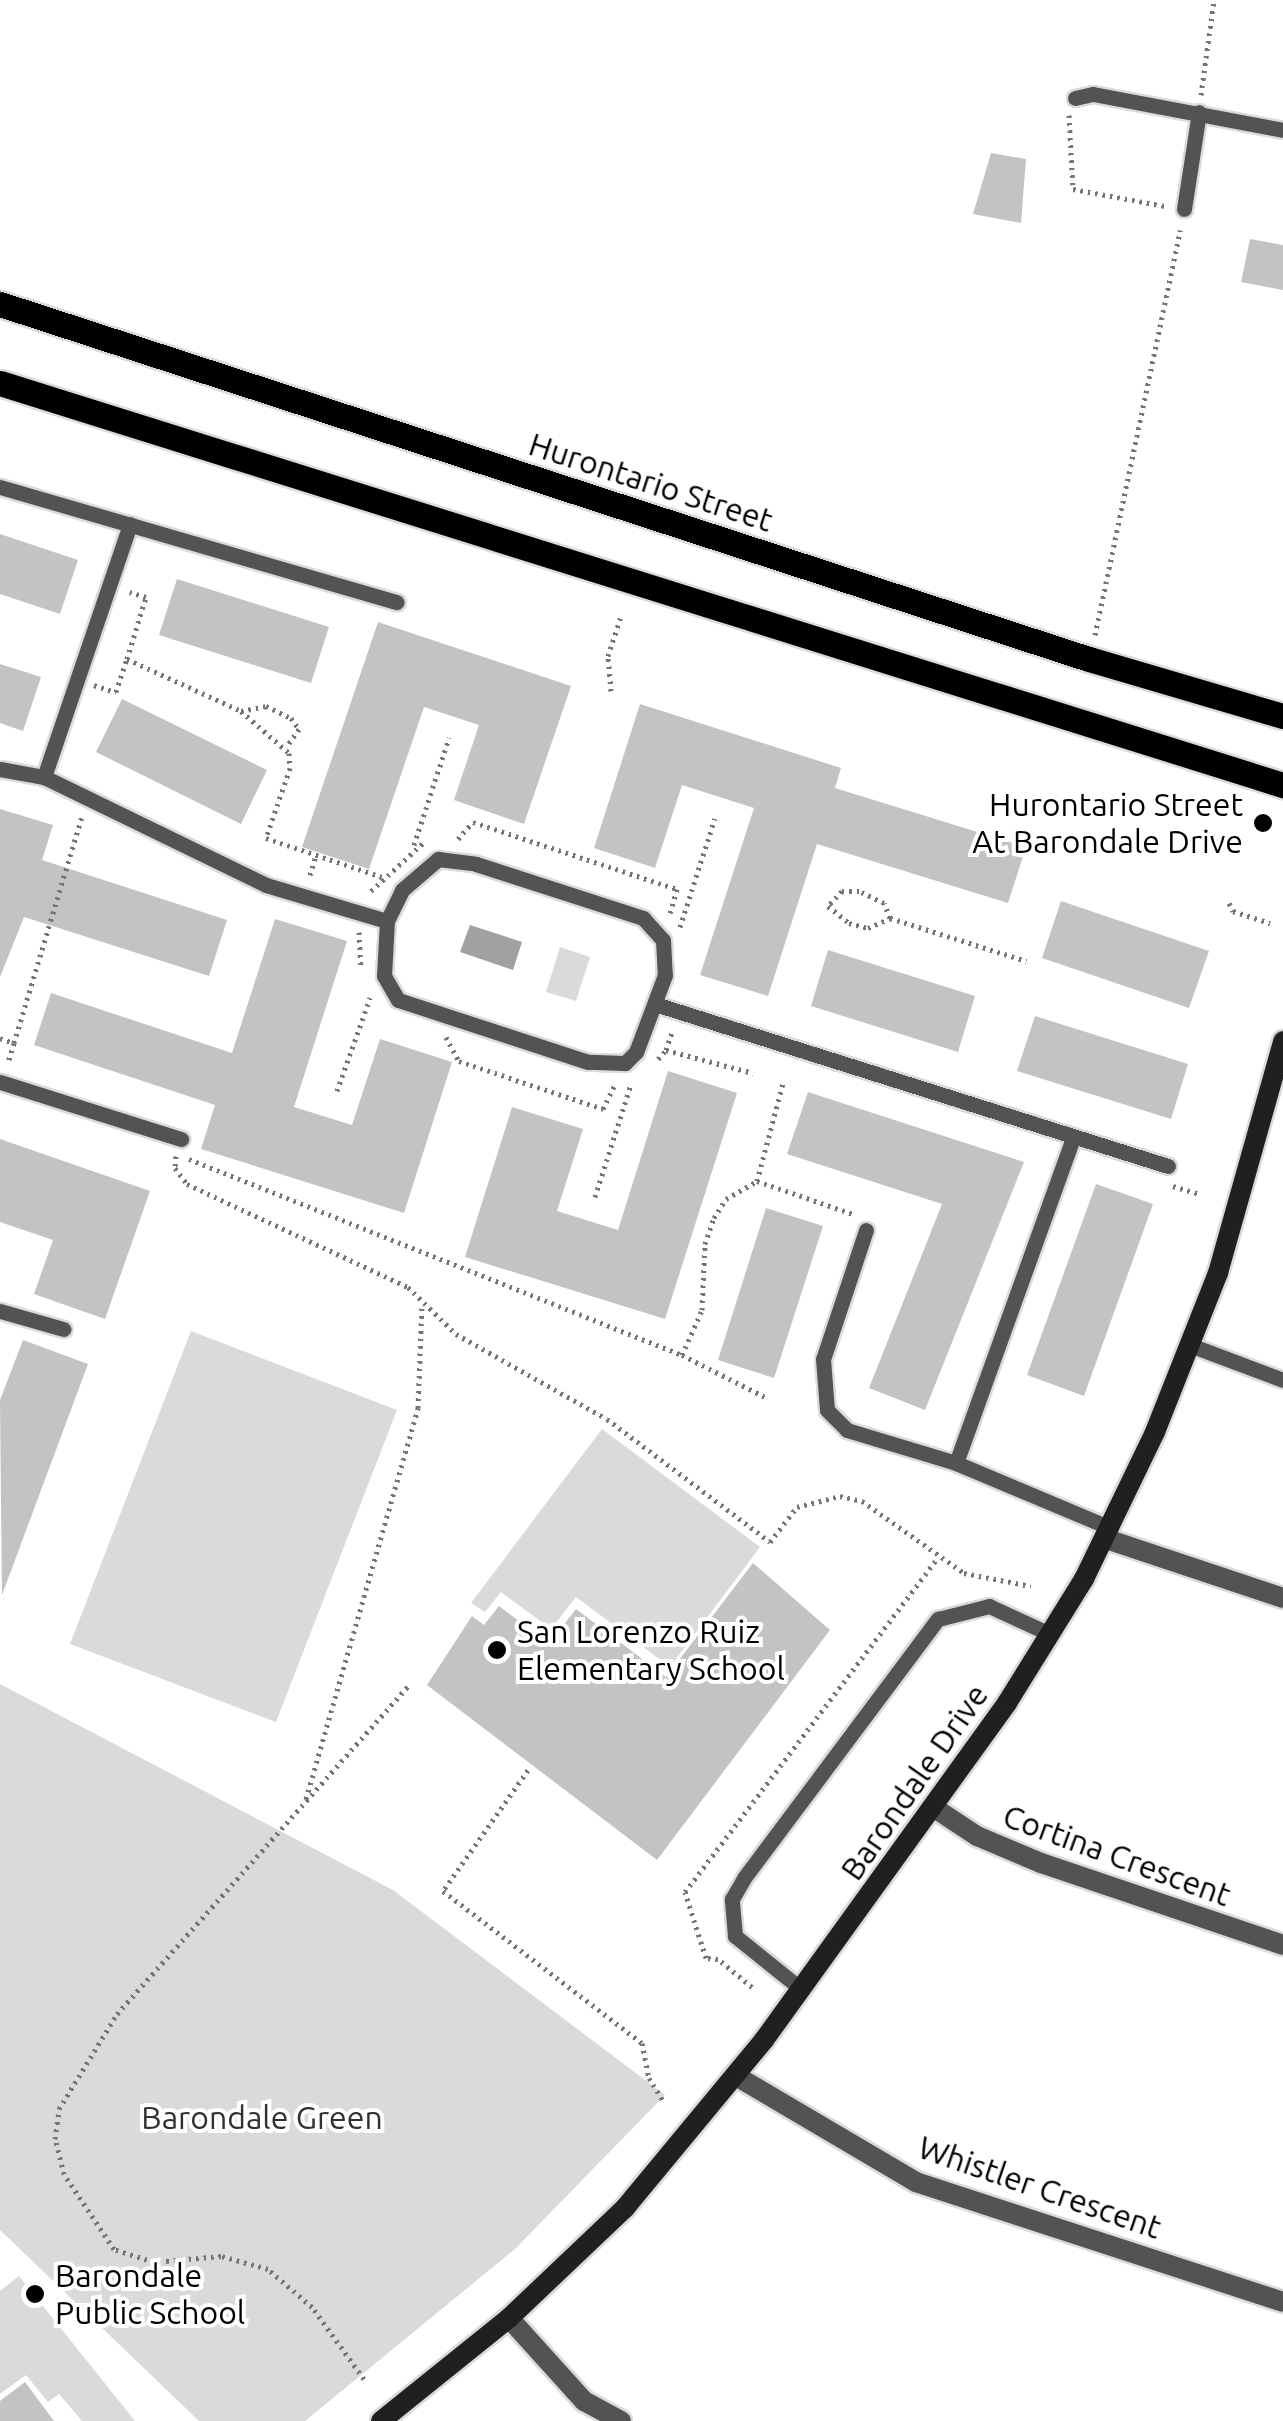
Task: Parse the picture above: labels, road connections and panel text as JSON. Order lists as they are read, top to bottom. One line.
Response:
{"streets":{"main road":["Hurontario Street"],"street":["Barondale Drive","Cortina Crescent","Whistler Crescent"]},"crossings":[["Barondale Drive","Cortina Crescent"],["Barondale Drive","Whistler Crescent"]],"parks":["Barondale Green"],"places":["Hurontario Street At Barondale Drive","San Lorenzo Ruiz Elementary School","Barondale Public School"]}
